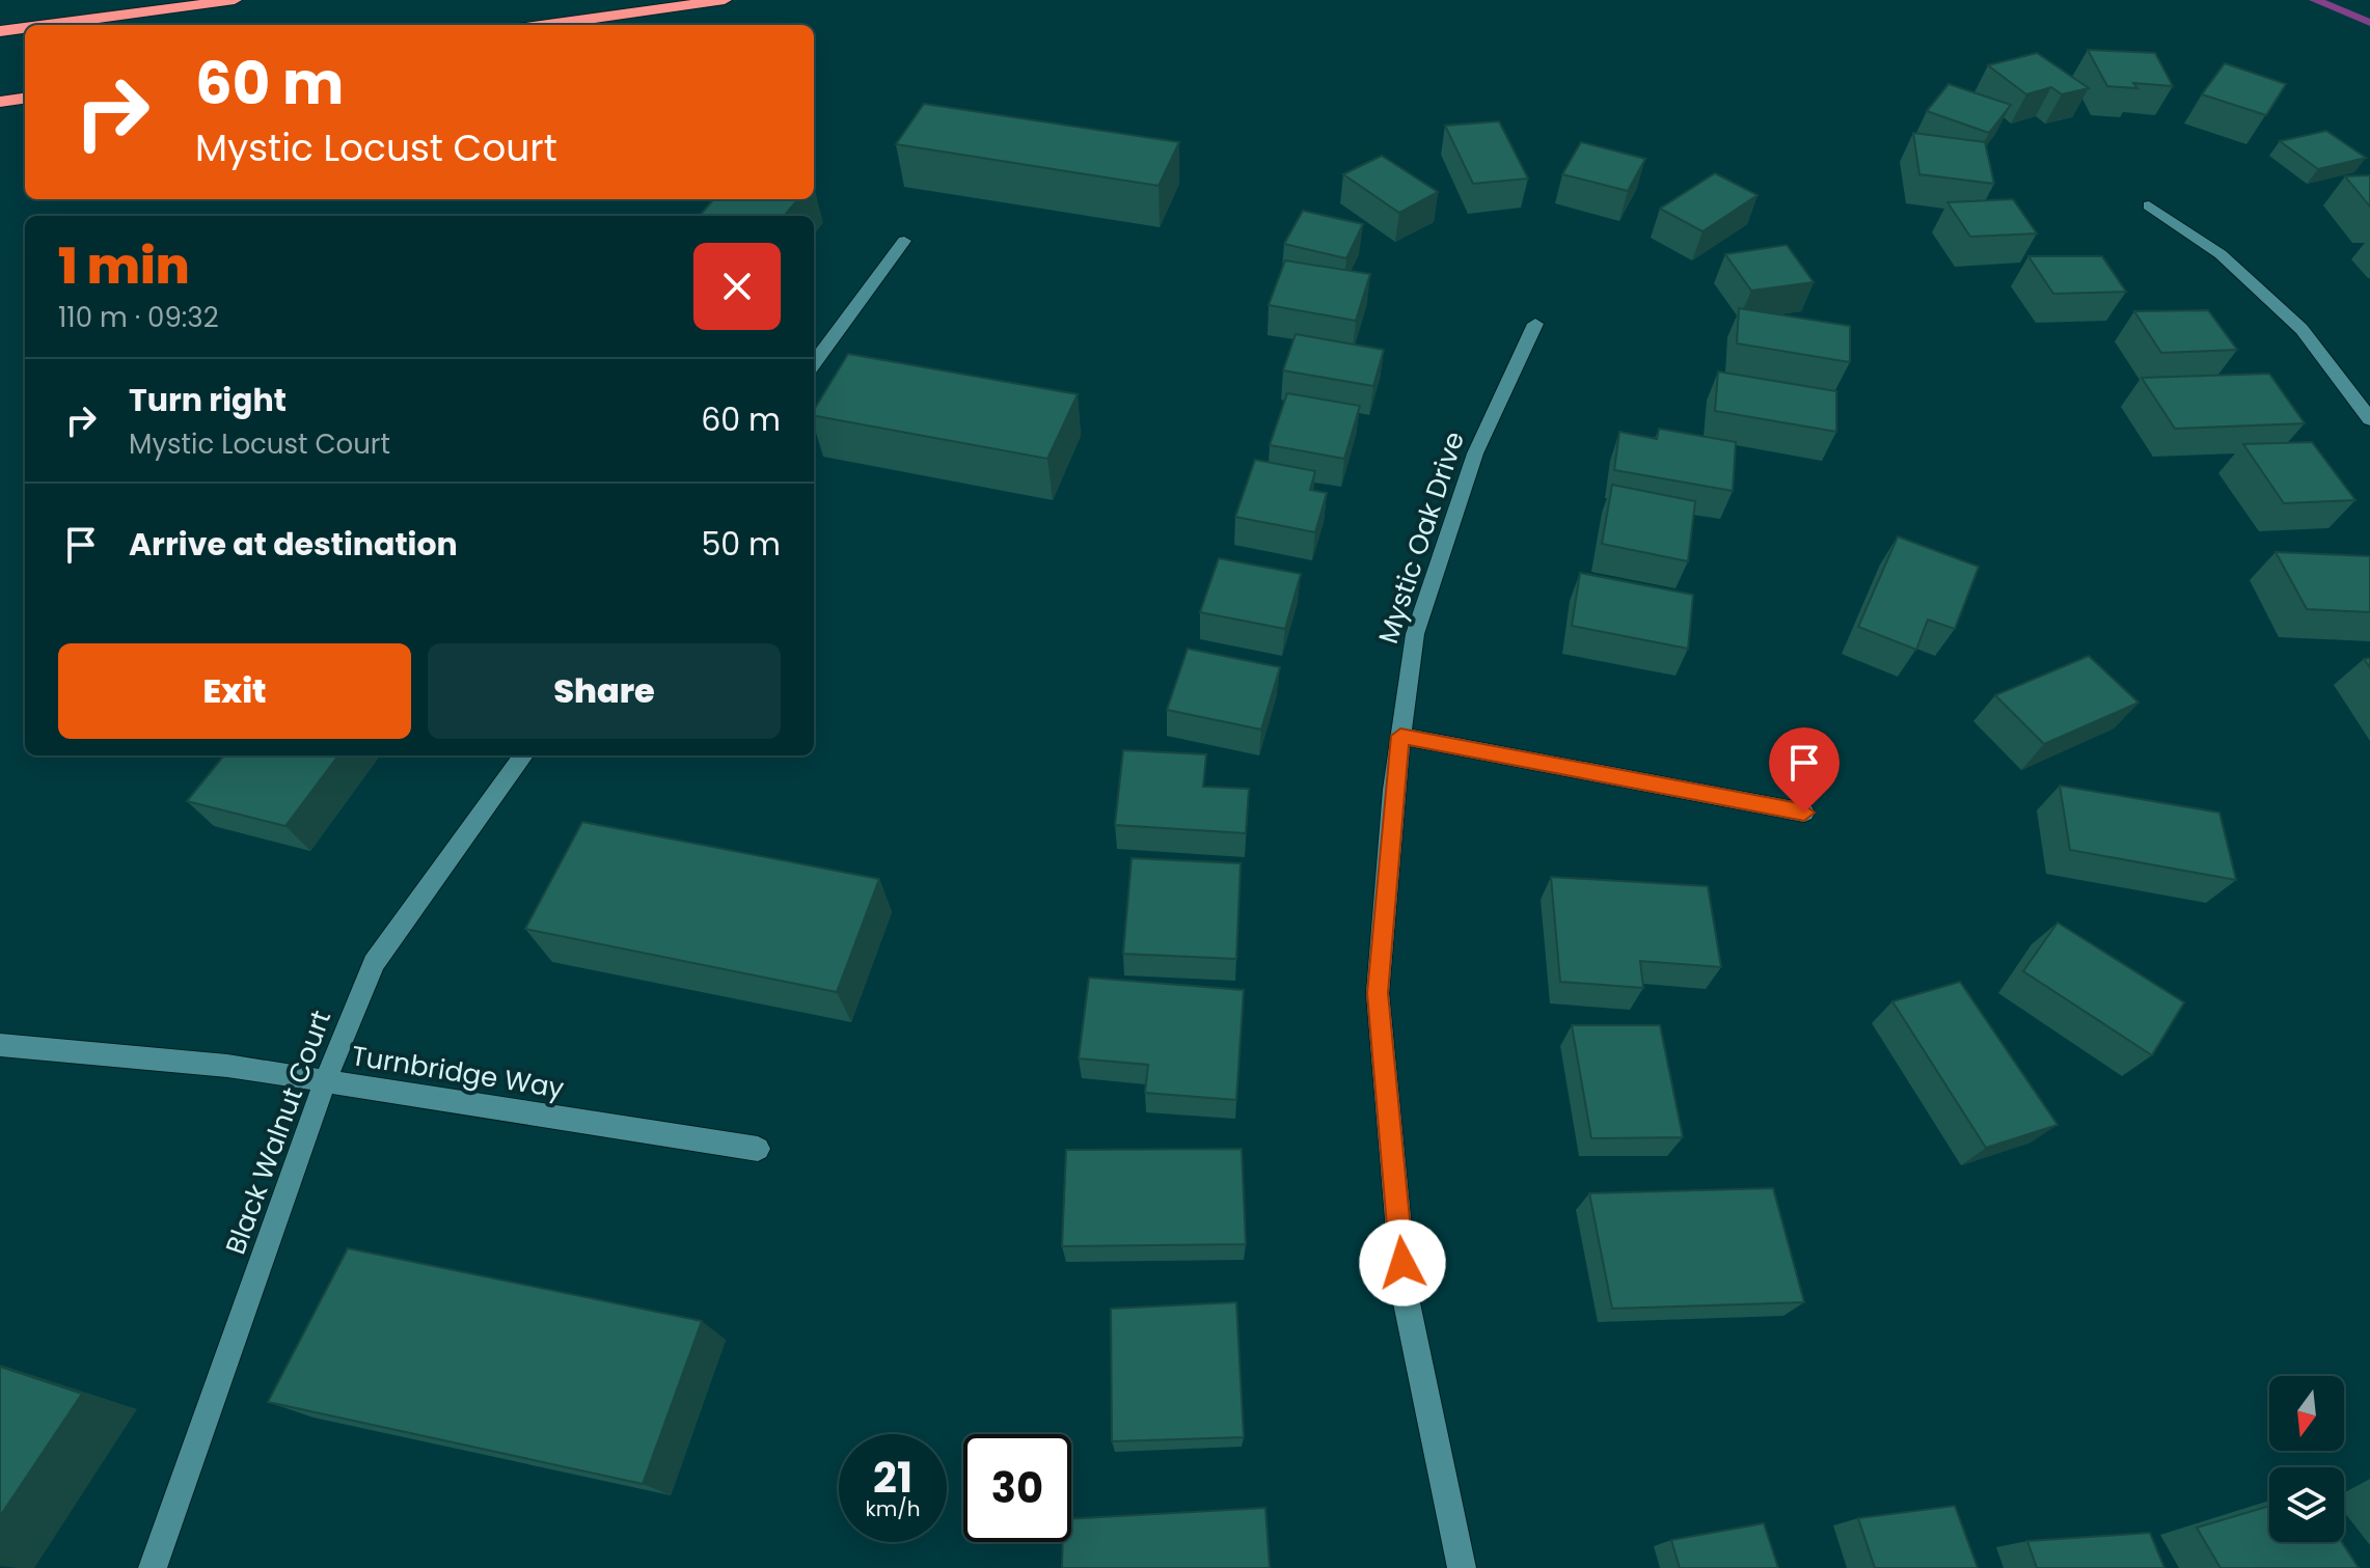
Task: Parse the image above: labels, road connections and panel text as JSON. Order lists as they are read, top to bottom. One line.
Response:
{"streets":{"street":["Mystic Oak Drive","Turnbridge Way","Black Walnut Court"]},"crossings":[["Turnbridge Way","Black Walnut Court"]],"north":"bottom","page":{"turn":["60 m","Mystic Locust Court"],"heading":["1 min","110 m · 09:32"],"list":[{"name":"Turn right","note":"Mystic Locust Court","value":"60 m"},{"name":"Arrive at destination","value":"50 m"}],"buttons":["Exit","Share"],"speed":"21 km/h","limit":"30"}}
